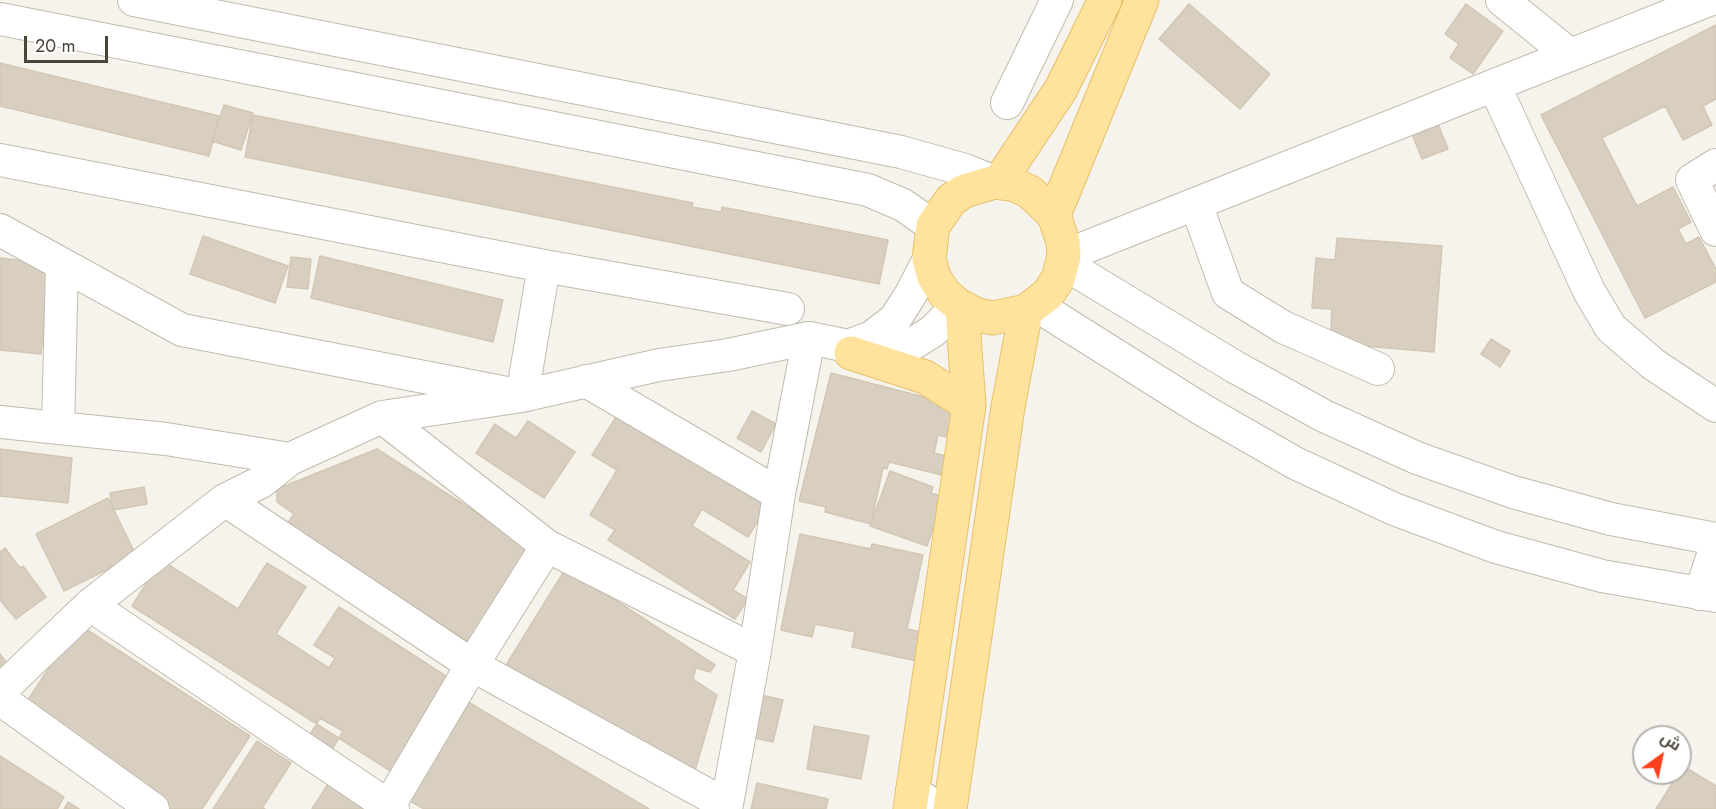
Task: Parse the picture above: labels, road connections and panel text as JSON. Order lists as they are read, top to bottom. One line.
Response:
{"scale_bar":"20 m","north":"top right"}
